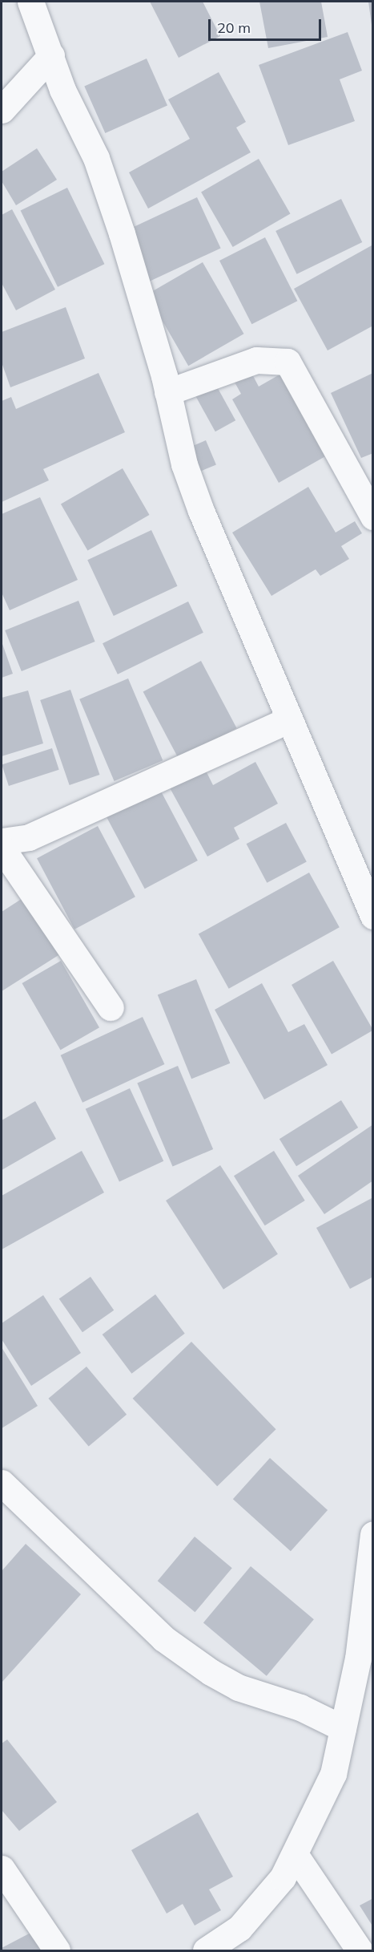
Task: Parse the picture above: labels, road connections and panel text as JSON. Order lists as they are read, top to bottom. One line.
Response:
{"scale_bar":"20 m"}
